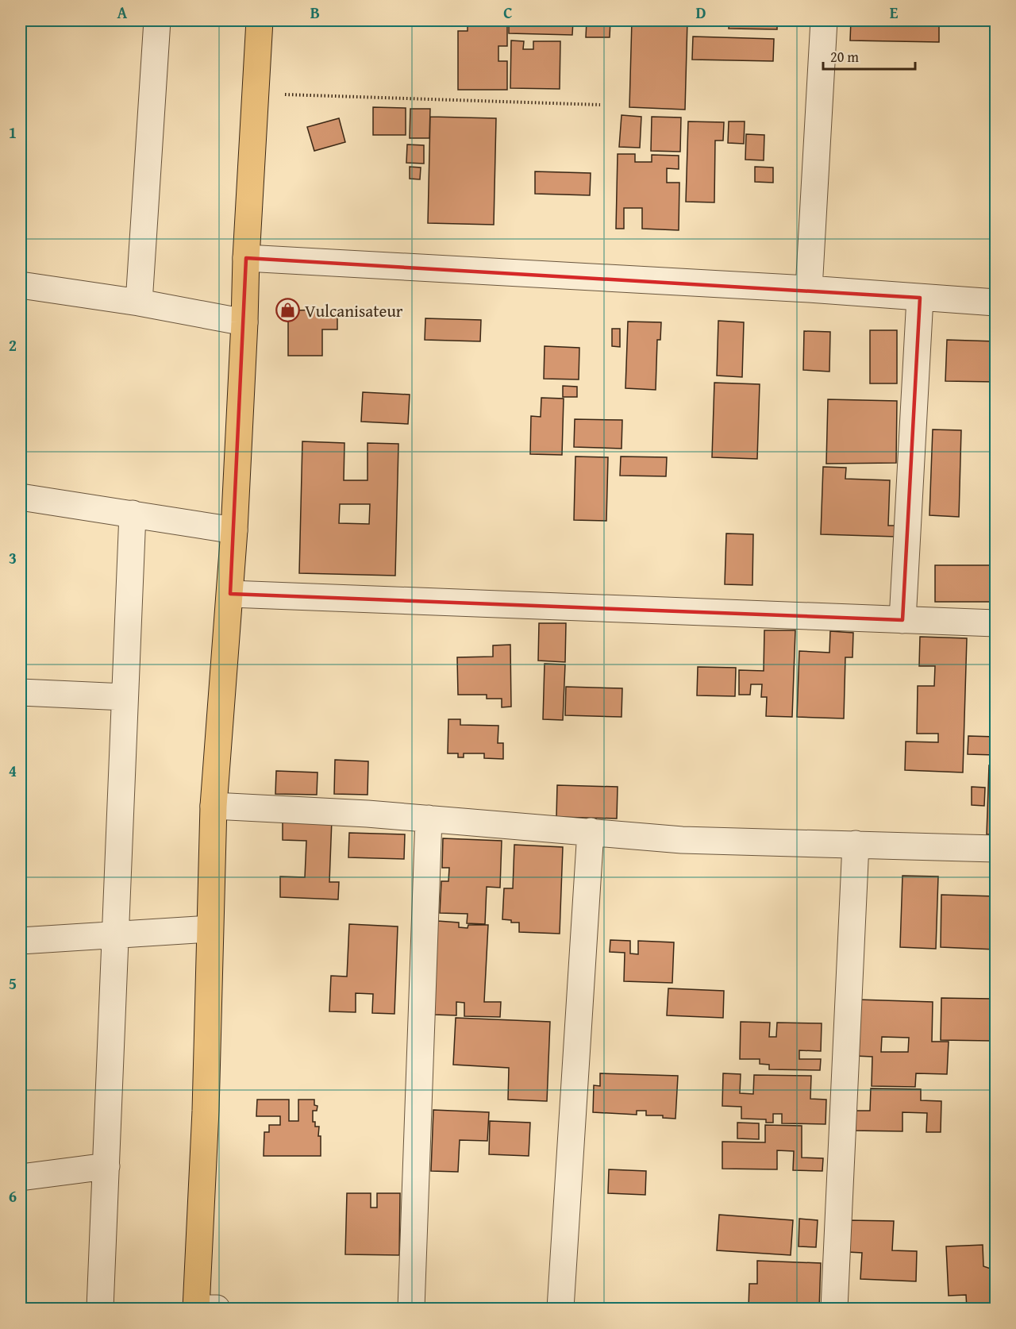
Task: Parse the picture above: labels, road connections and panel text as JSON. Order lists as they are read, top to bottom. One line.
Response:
{"places":{"shop":["Vulcanisateur"]},"scale_bar":"20 m","grid":{"columns":["A","B","C","D","E"],"rows":["1","2","3","4","5","6"]}}
